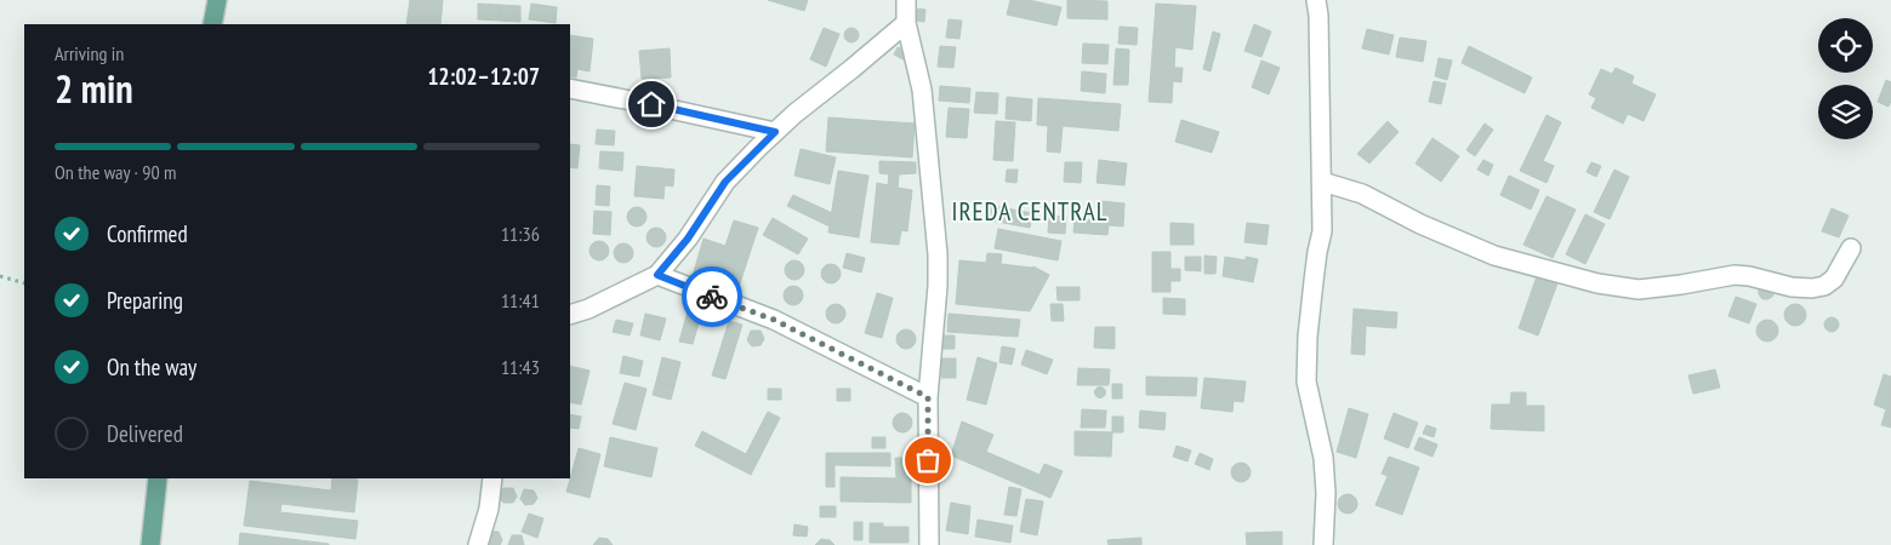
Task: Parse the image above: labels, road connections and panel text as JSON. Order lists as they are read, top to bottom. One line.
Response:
{"districts":["IREDA CENTRAL"],"page":{"heading":["2 min","Arriving in","12:02–12:07"],"bar":"On the way · 90 m","list":[["Confirmed","11:36"],["Preparing","11:41"],["On the way","11:43"],"Delivered"]}}
